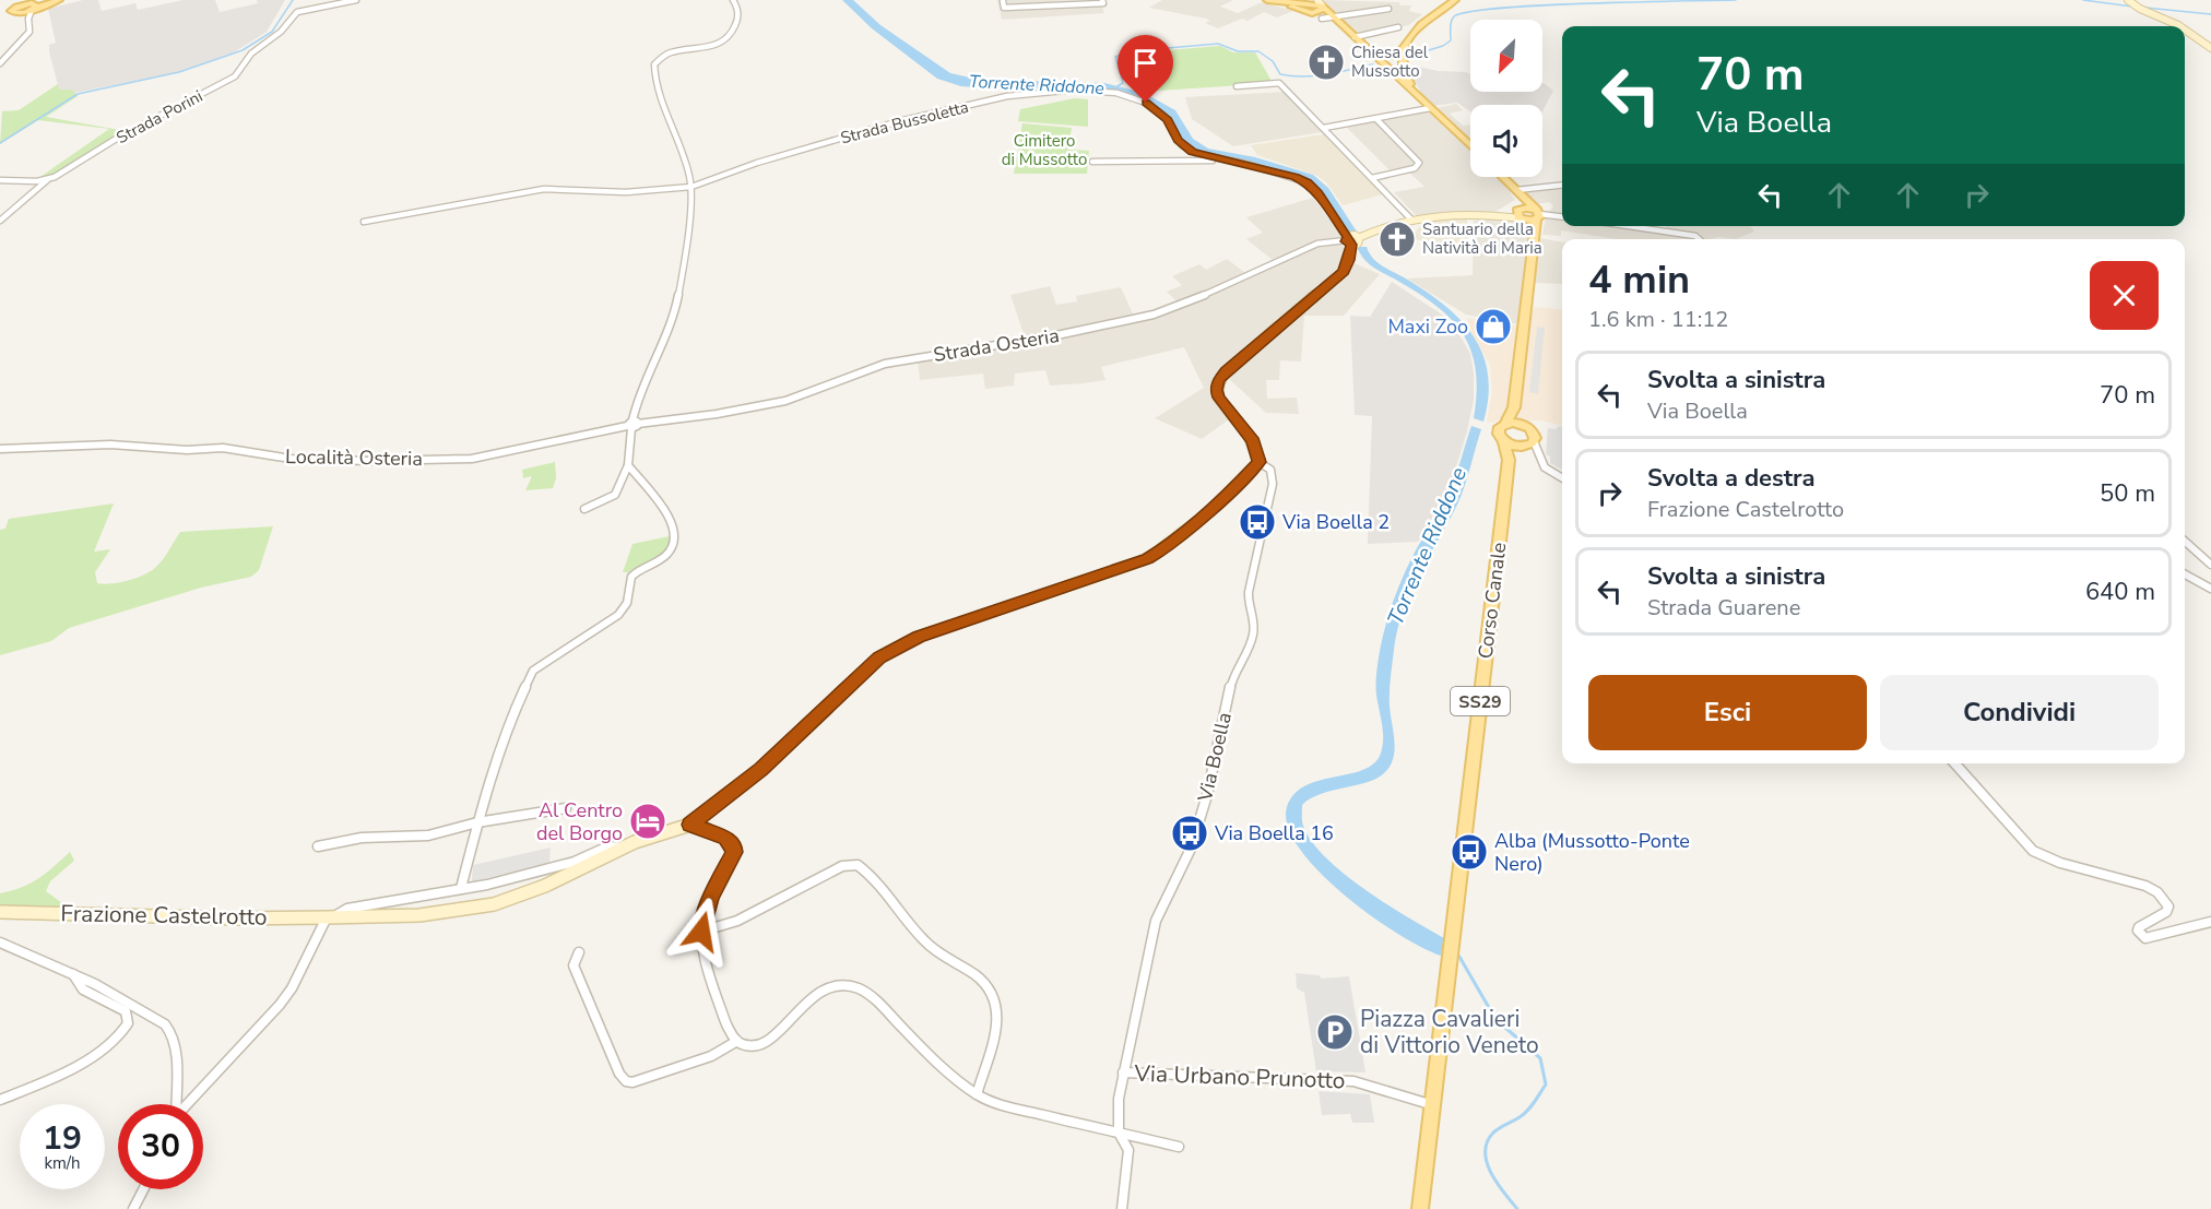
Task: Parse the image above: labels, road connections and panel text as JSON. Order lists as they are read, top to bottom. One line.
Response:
{"streets":{"main road":["Corso Canale","SS29","Frazione Castelrotto"],"street":["Strada Porini","Strada Bussoletta","Strada Osteria","Località Osteria","Via Boella","Via Urbano Prunotto"]},"crossings":[["Strada Bussoletta","Strada Osteria"],["Strada Osteria","Località Osteria"],["Corso Canale","Via Urbano Prunotto"],["Via Boella","Frazione Castelrotto"],["Via Boella","Via Urbano Prunotto"]],"water":["Torrente Riddone"],"parks":["Cimitero di Mussotto"],"places":{"church":["Chiesa del Mussotto","Santuario della Natività di Maria"],"shop":["Maxi Zoo"],"bus stop":["Via Boella 2","Via Boella 16","Alba (Mussotto-Ponte Nero)"],"hotel":["Al Centro del Borgo"],"parking":["Piazza Cavalieri di Vittorio Veneto"]},"north":"bottom left","page":{"turn":["70 m","Via Boella"],"heading":["4 min","1.6 km · 11:12"],"list":[{"name":"Svolta a sinistra","note":"Via Boella","value":"70 m"},{"name":"Svolta a destra","note":"Frazione Castelrotto","value":"50 m"},{"name":"Svolta a sinistra","note":"Strada Guarene","value":"640 m"}],"buttons":["Esci","Condividi"],"speed":"19 km/h","limit":"30"}}
